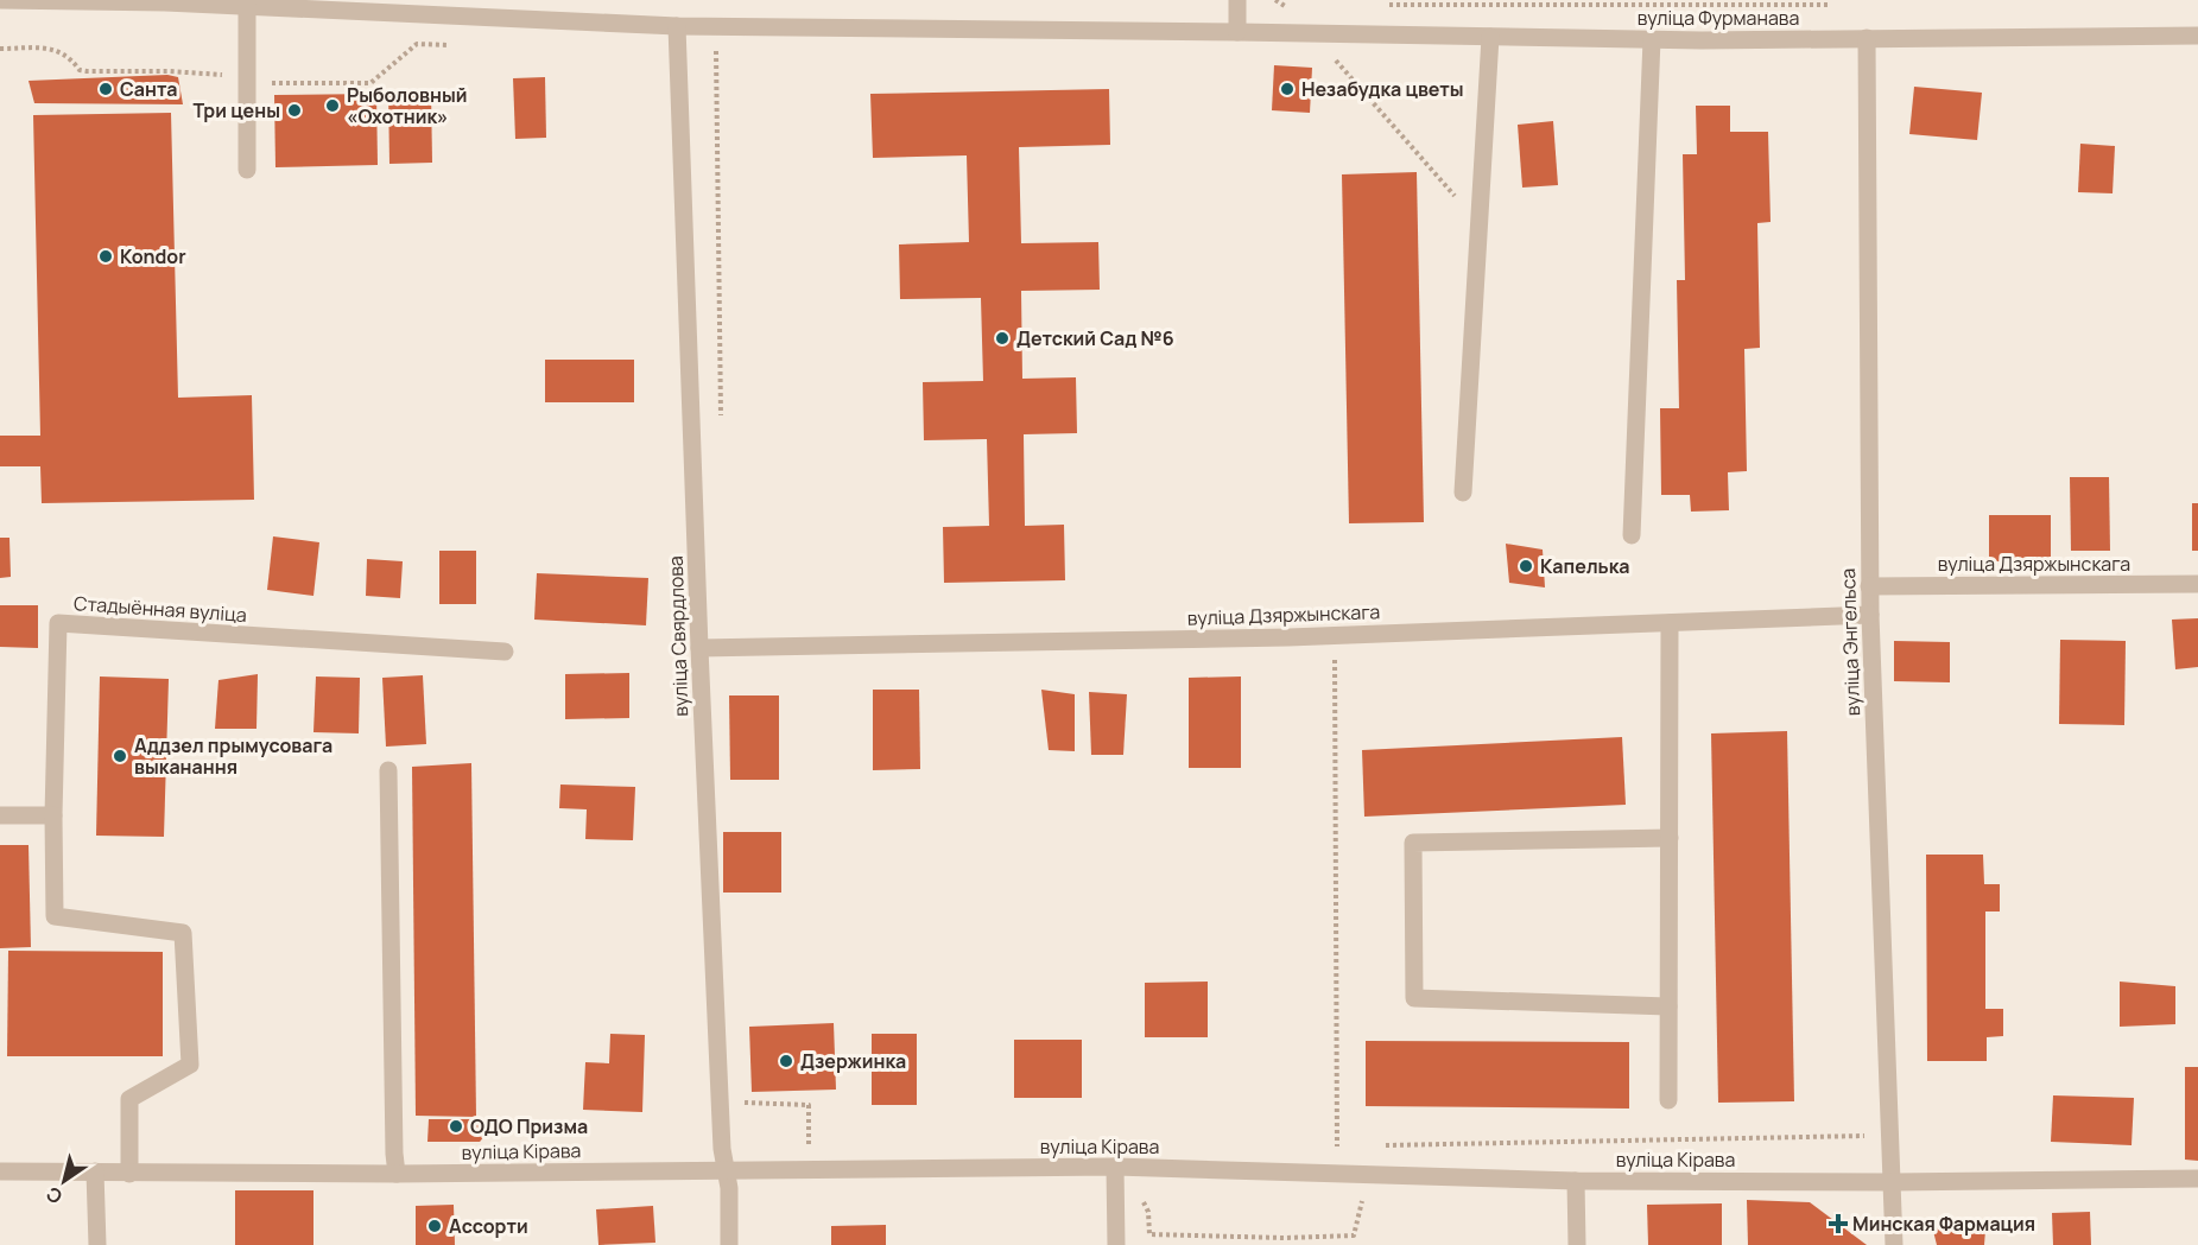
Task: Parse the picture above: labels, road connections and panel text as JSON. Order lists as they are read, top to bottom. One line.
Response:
{"streets":{"street":["вуліца Фурманава","вуліца Дзяржынскага","Стадыённая вуліца","вуліца Свярдлова","вуліца Энгельса","вуліца Кірава"]},"crossings":[["вуліца Фурманава","вуліца Свярдлова"],["вуліца Фурманава","вуліца Энгельса"],["вуліца Дзяржынскага","вуліца Свярдлова"],["вуліца Дзяржынскага","вуліца Энгельса"],["вуліца Свярдлова","вуліца Кірава"],["вуліца Энгельса","вуліца Кірава"]],"places":{"other":["Санта","Незабудка цветы","Рыболовный «Охотник»","Три цены","Kondor","Детский Сад №6","Капелька","Аддзел прымусовага выканання","Дзержинка","ОДО Призма","Ассорти"],"health":["Минская Фармация"]},"north":"bottom left"}
